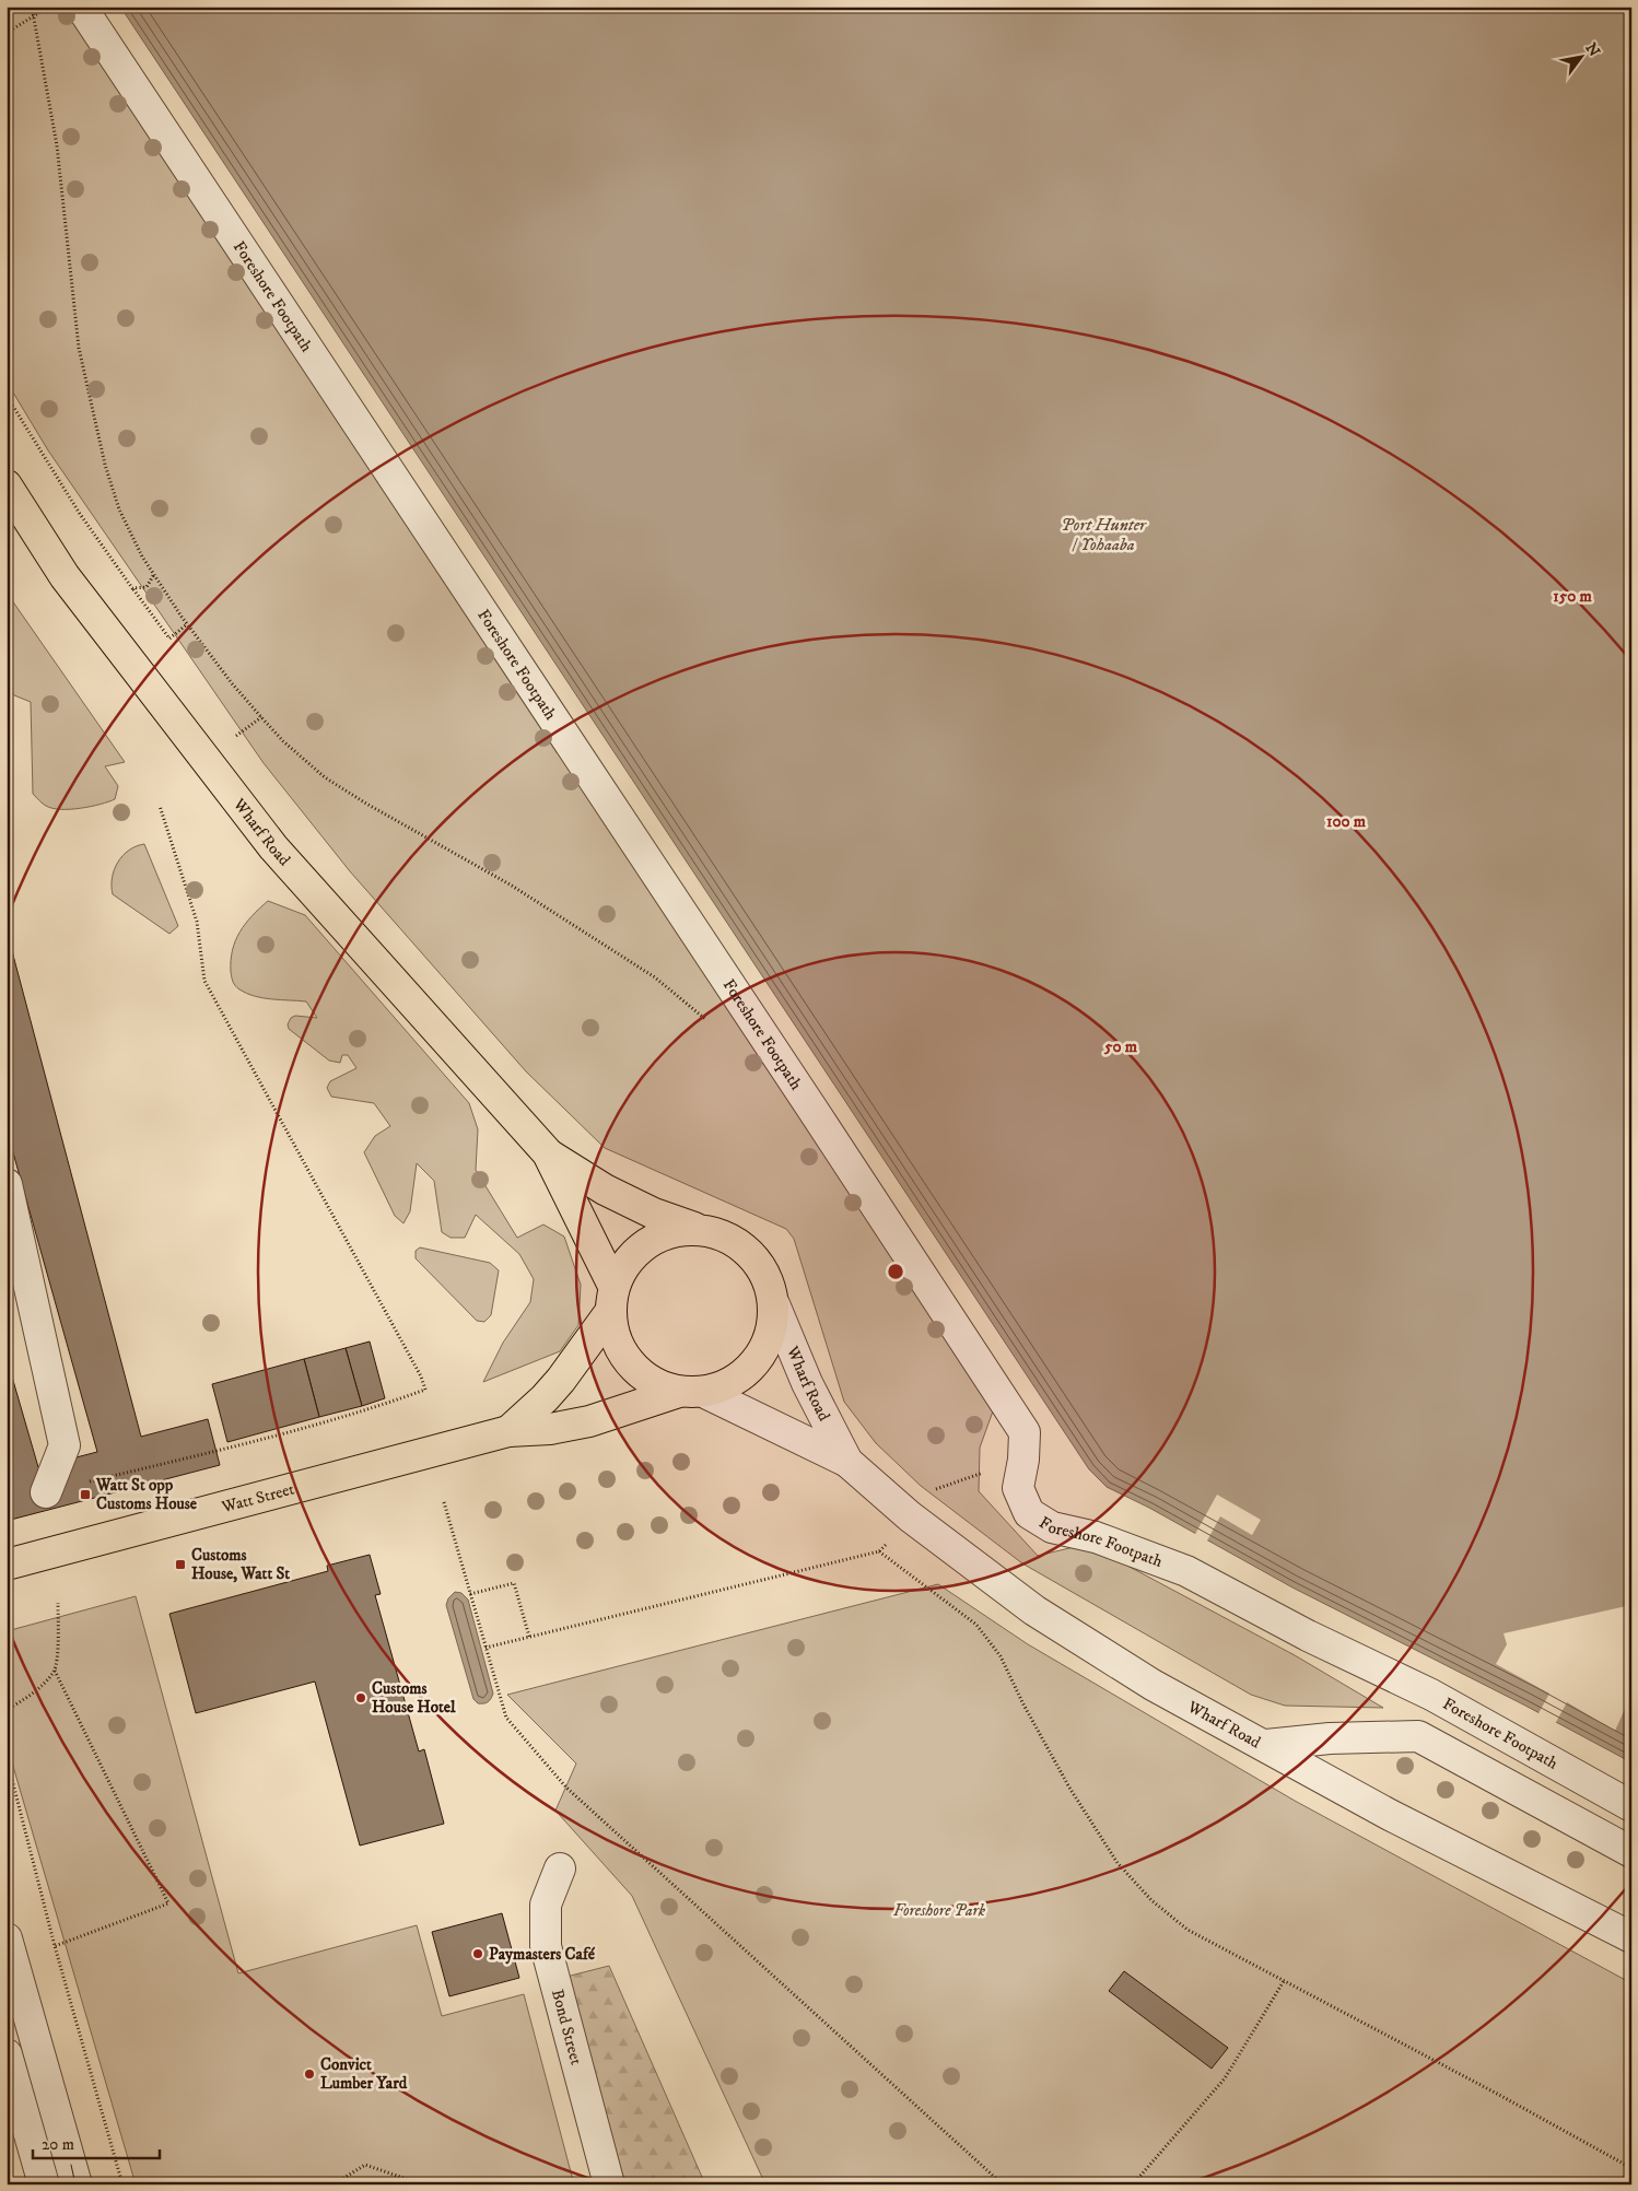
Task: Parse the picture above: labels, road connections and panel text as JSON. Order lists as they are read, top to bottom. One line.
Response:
{"streets":{"main road":["Wharf Road","Watt Street"],"street":["Foreshore Footpath","Bond Street"]},"crossings":[["Wharf Road","Watt Street"]],"water":["Port Hunter / Yohaaba"],"parks":["Foreshore Park"],"places":{"transit":["Watt St opp Customs House","Customs House, Watt St"],"other":["Customs House Hotel","Paymasters Café","Convict Lumber Yard"]},"scale_bar":"20 m","north":"top right","rings":["150 m","100 m","50 m"]}
